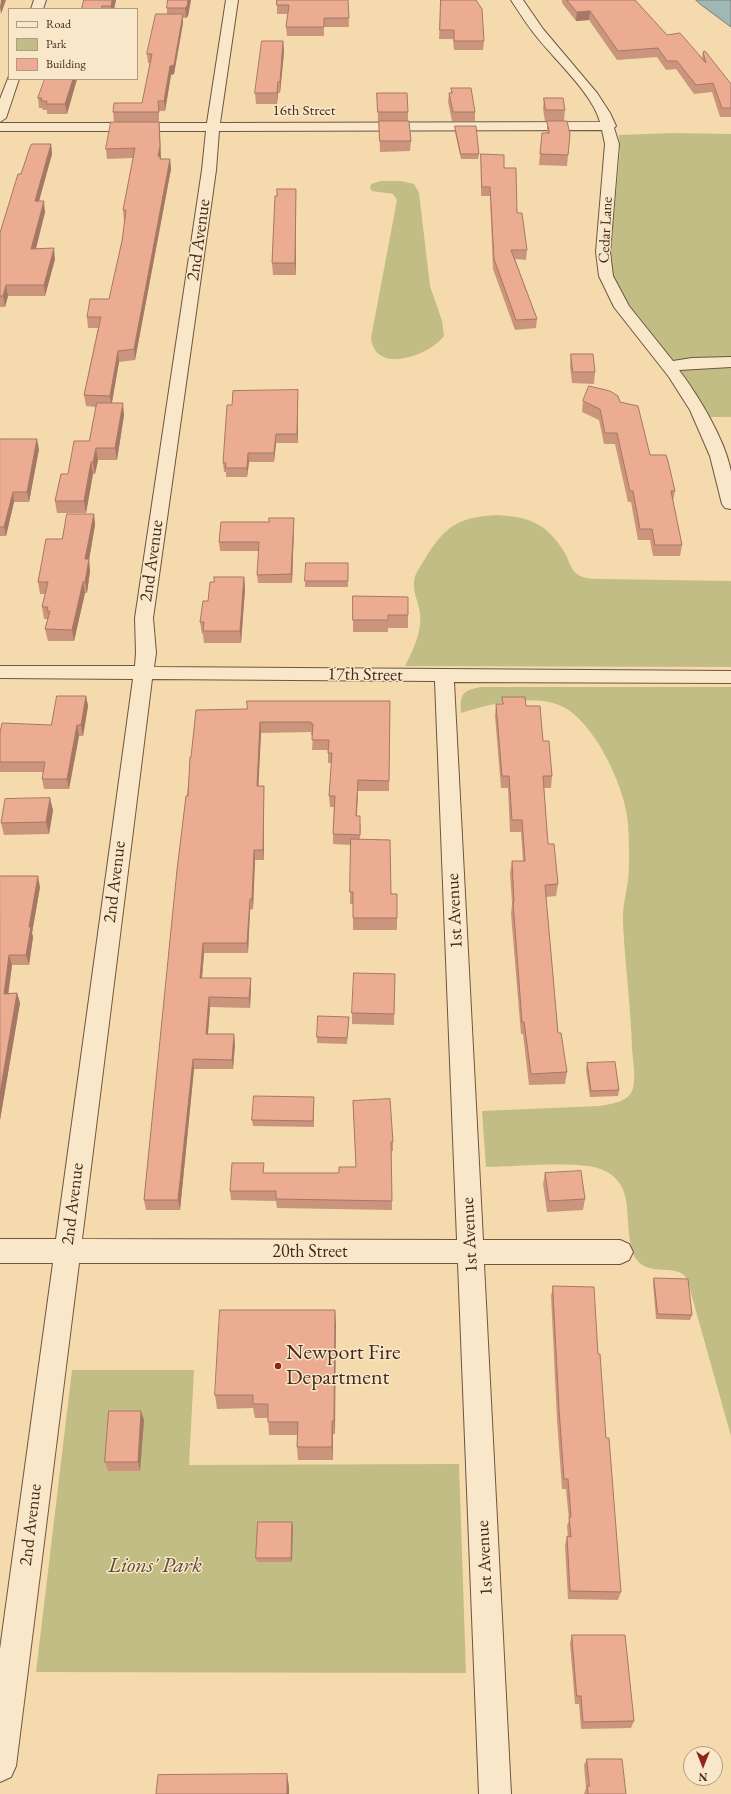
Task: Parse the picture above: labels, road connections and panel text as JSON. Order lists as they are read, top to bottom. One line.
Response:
{"streets":{"street":["16th Street","Cedar Lane","2nd Avenue","17th Street","1st Avenue","20th Street"]},"crossings":[["16th Street","Cedar Lane"],["16th Street","2nd Avenue"],["2nd Avenue","17th Street"],["2nd Avenue","20th Street"],["17th Street","1st Avenue"],["1st Avenue","20th Street"]],"parks":["Lions' Park"],"places":["Newport Fire Department"],"legend":["Road","Park","Building"],"north":"bottom"}
